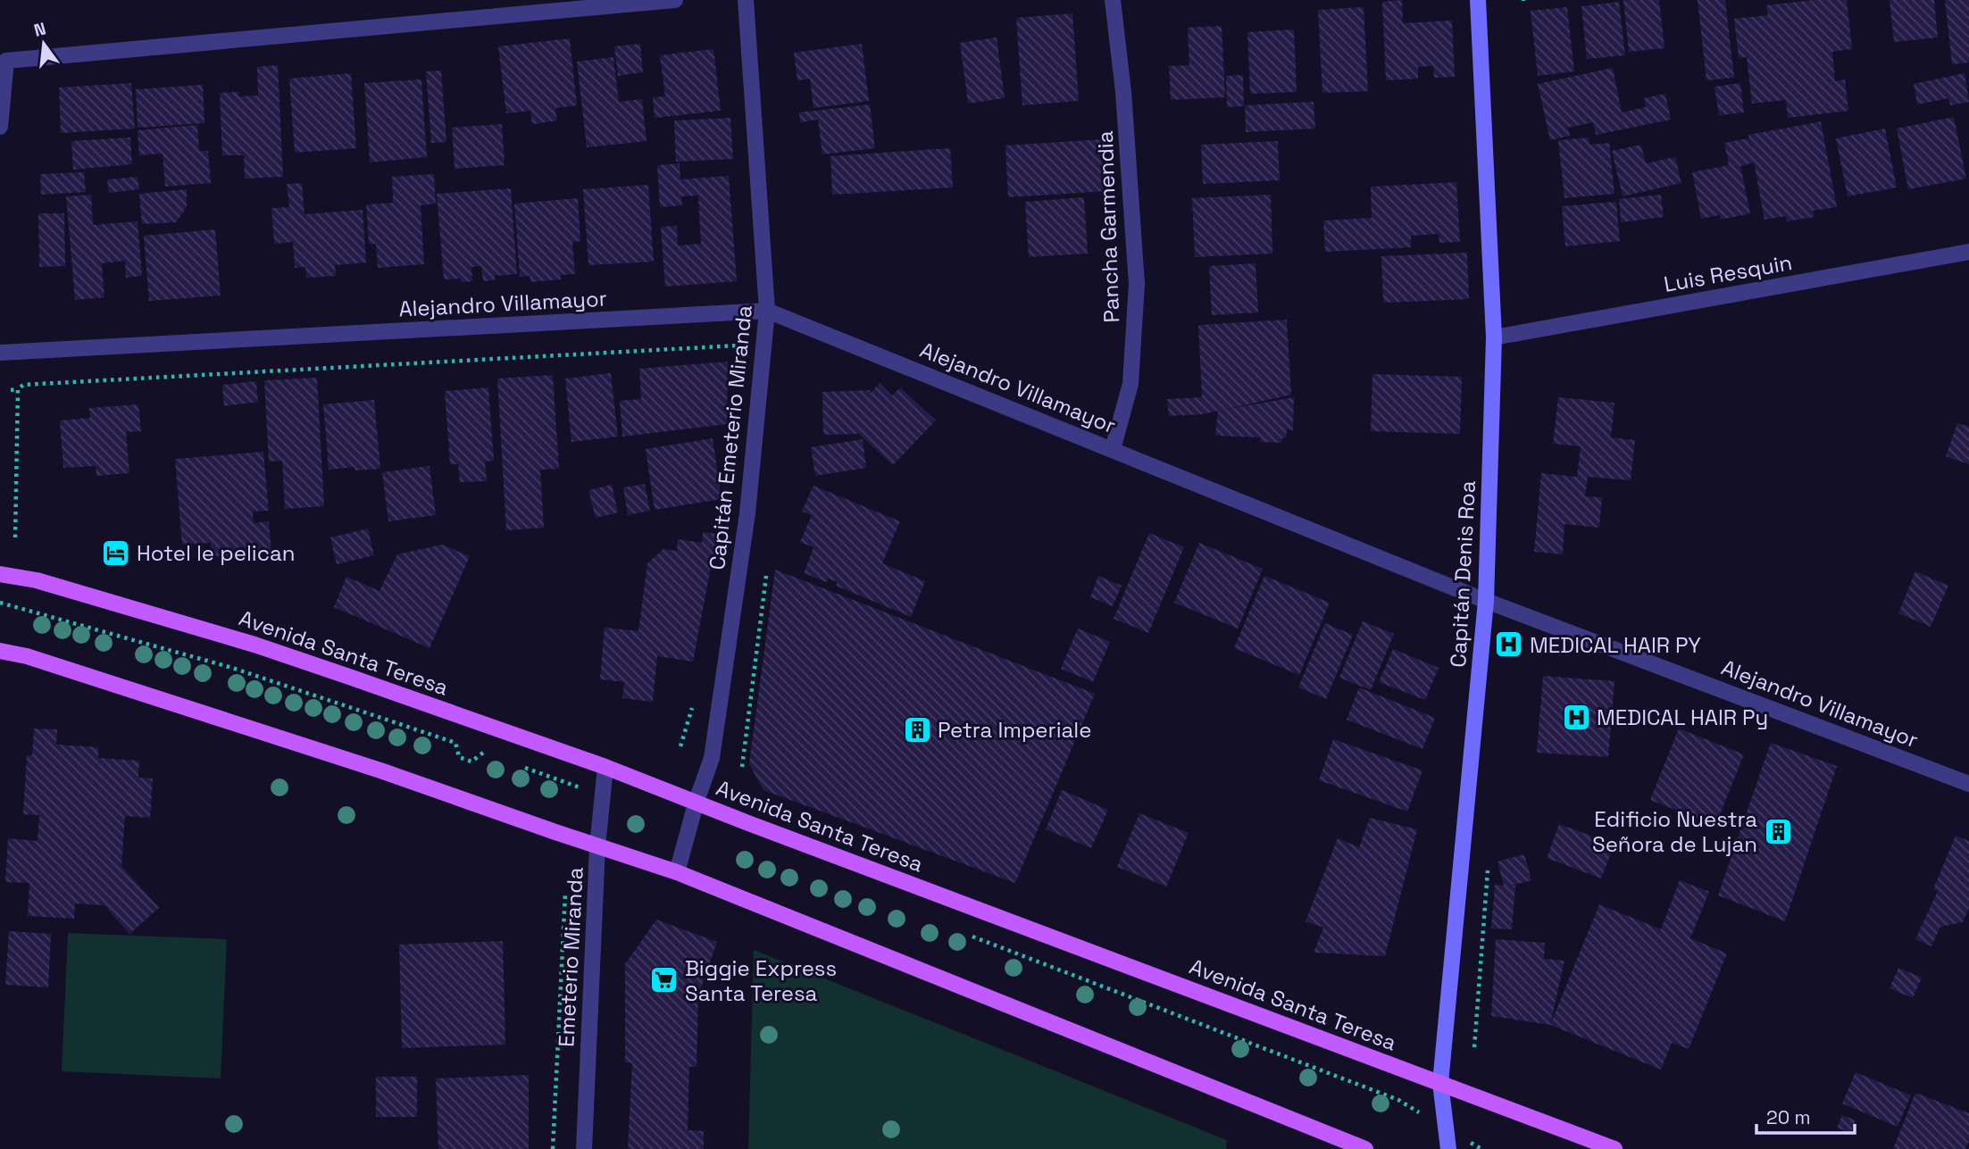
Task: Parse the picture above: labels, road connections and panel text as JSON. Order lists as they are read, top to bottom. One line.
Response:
{"streets":{"main road":["Capitán Denis Roa","Avenida Santa Teresa"],"street":["Pancha Garmendia","Luis Resquin","Alejandro Villamayor","Capitán Emeterio Miranda","Emeterio Miranda"]},"crossings":[["Pancha Garmendia","Alejandro Villamayor"],["Luis Resquin","Capitán Denis Roa"],["Alejandro Villamayor","Capitán Emeterio Miranda"],["Alejandro Villamayor","Capitán Denis Roa"],["Capitán Emeterio Miranda","Avenida Santa Teresa"],["Capitán Denis Roa","Avenida Santa Teresa"],["Avenida Santa Teresa","Emeterio Miranda"]],"places":{"hotel":["Hotel le pelican"],"hospital":["MEDICAL HAIR PY","MEDICAL HAIR Py"],"building":["Petra Imperiale","Edificio Nuestra Señora de Lujan"],"supermarket":["Biggie Express Santa Teresa"]},"scale_bar":"20 m","north":"top"}
